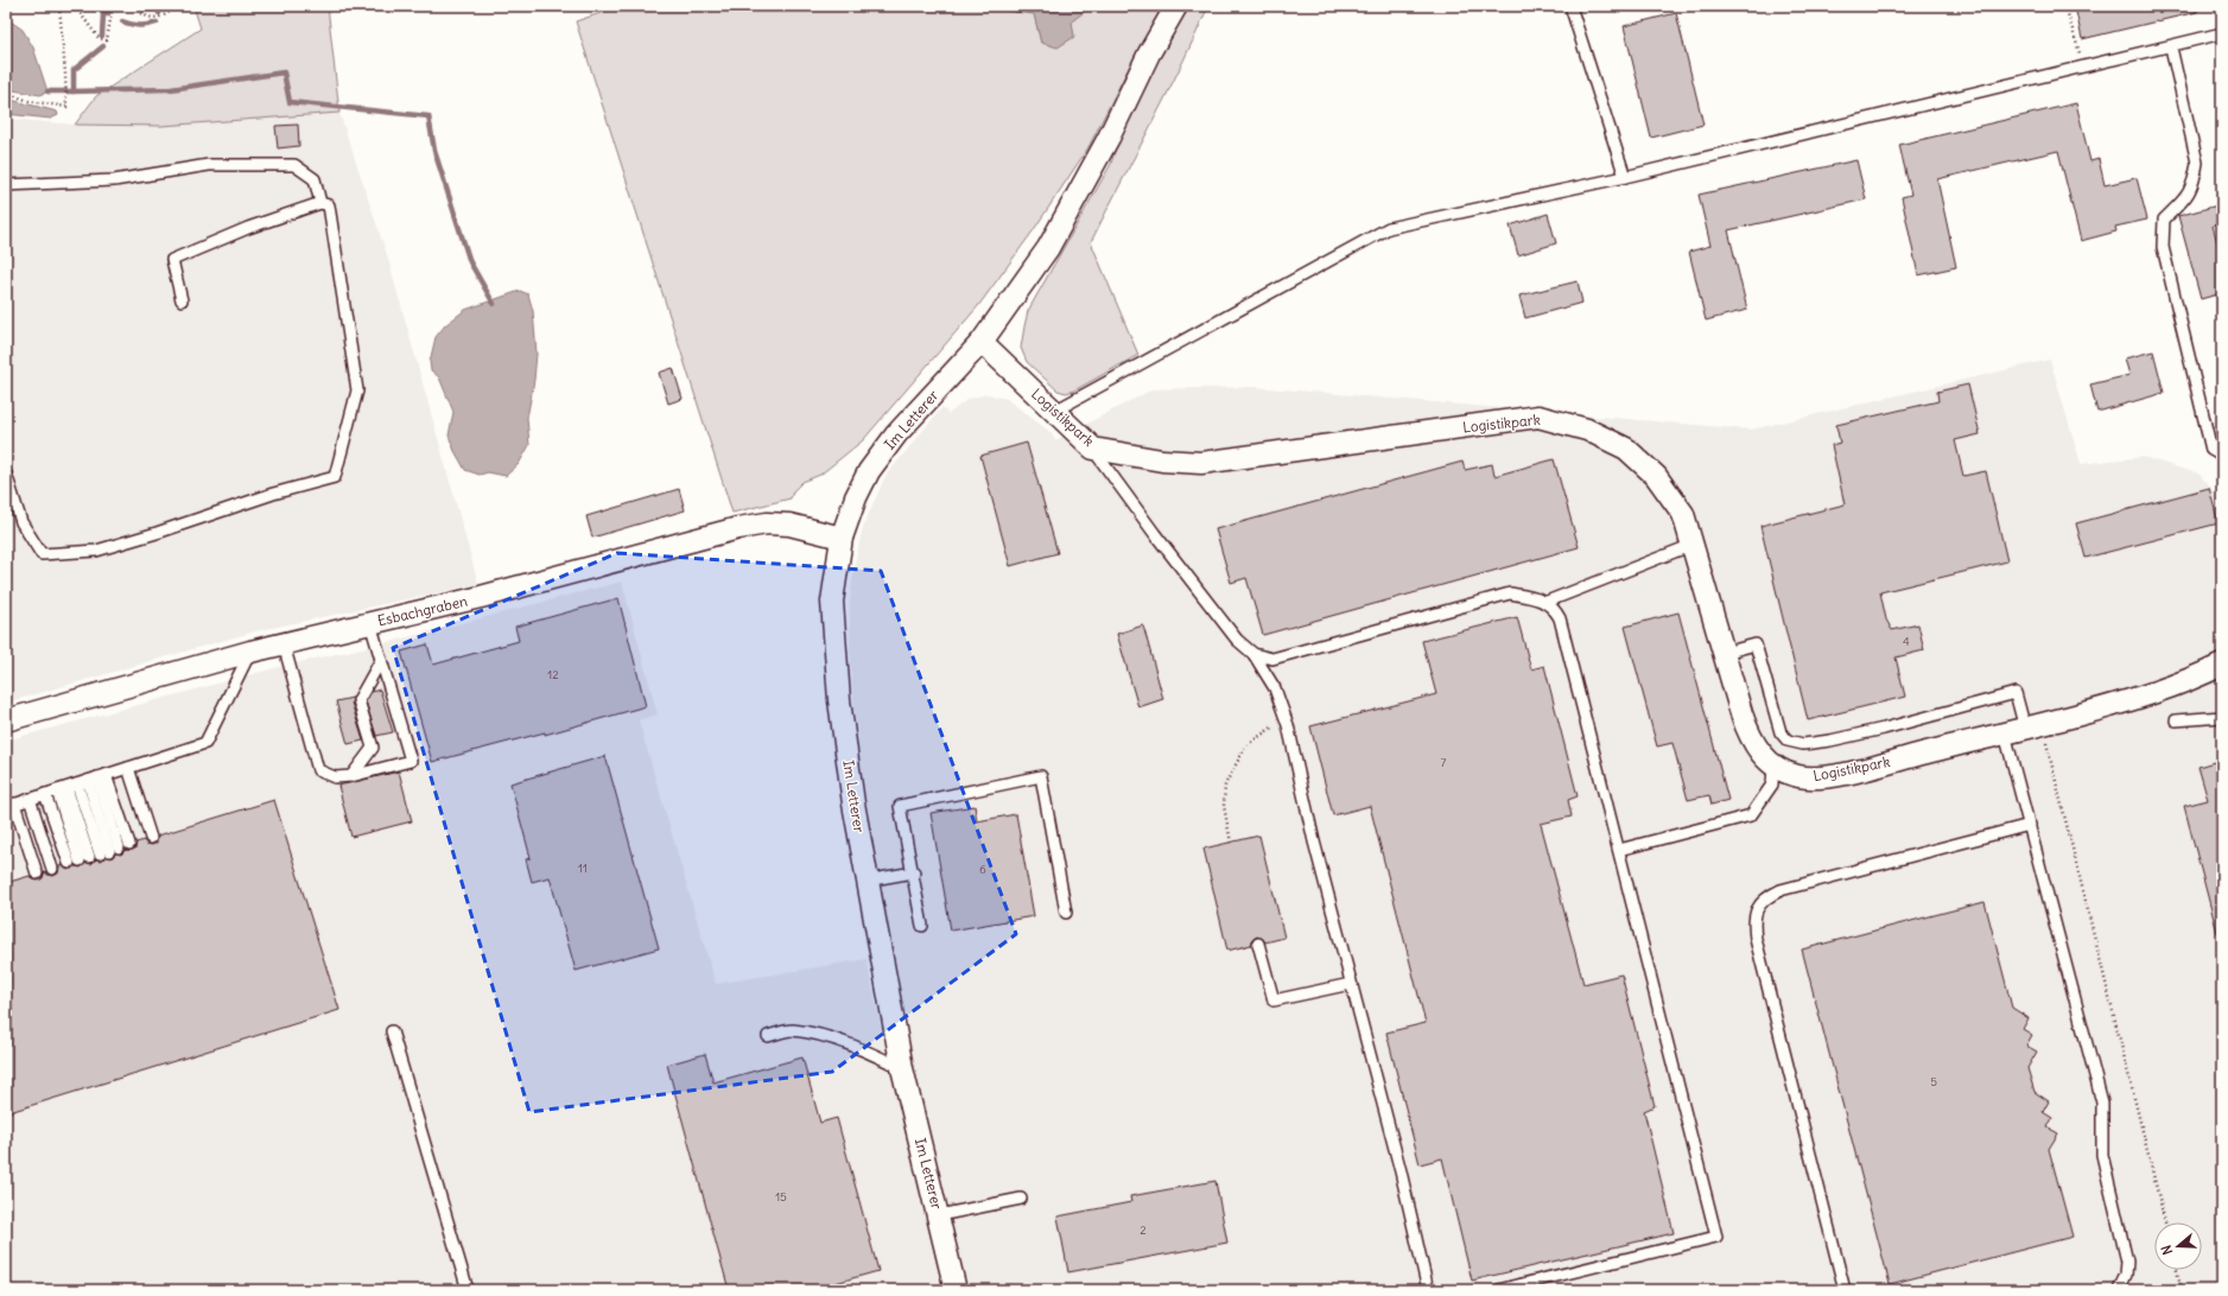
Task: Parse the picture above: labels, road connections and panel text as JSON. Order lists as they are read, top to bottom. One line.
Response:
{"streets":{"street":["Logistikpark","Im Letterer","Esbachgraben"]},"crossings":[["Logistikpark","Im Letterer"],["Im Letterer","Esbachgraben"]],"house_numbers":["4","12","7","11","6","5","15","2"],"north":"left"}
